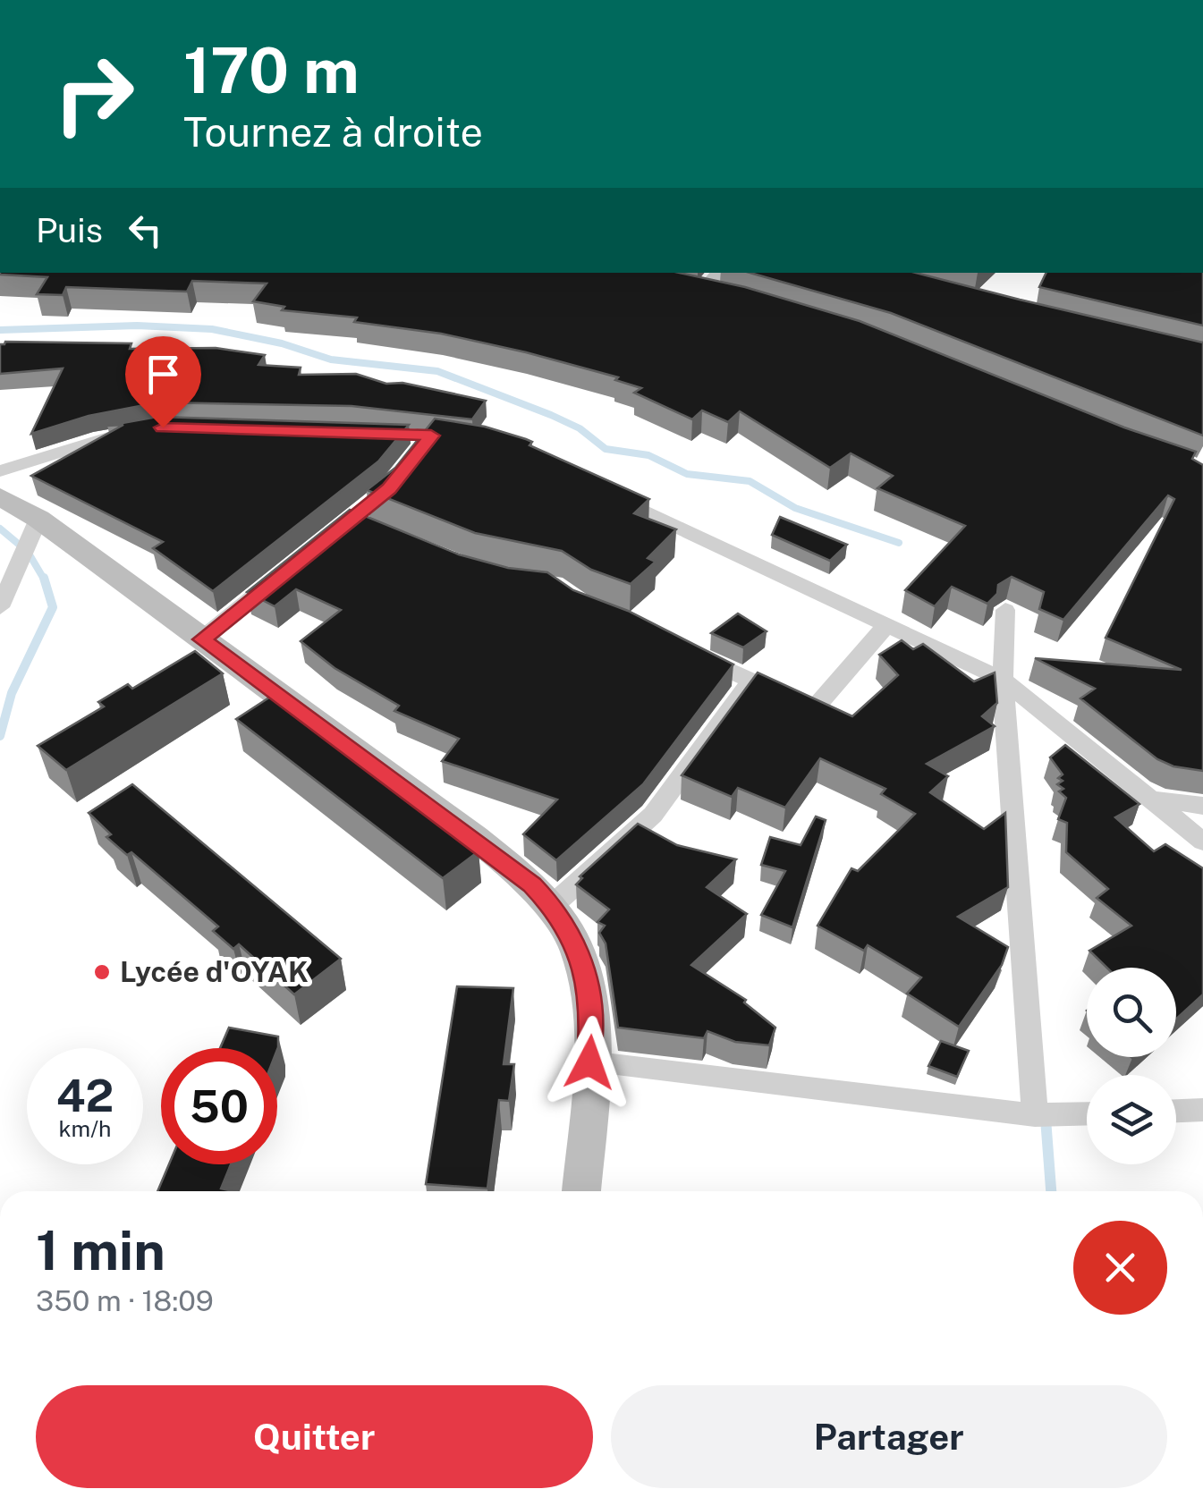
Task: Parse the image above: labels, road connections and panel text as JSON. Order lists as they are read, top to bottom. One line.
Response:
{"places":["Lycée d'OYAK"],"page":{"turn":["170 m","Tournez à droite"],"then":"Puis","speed":"42 km/h","limit":"50","heading":["1 min","350 m · 18:09"],"buttons":["Quitter","Partager"]}}
